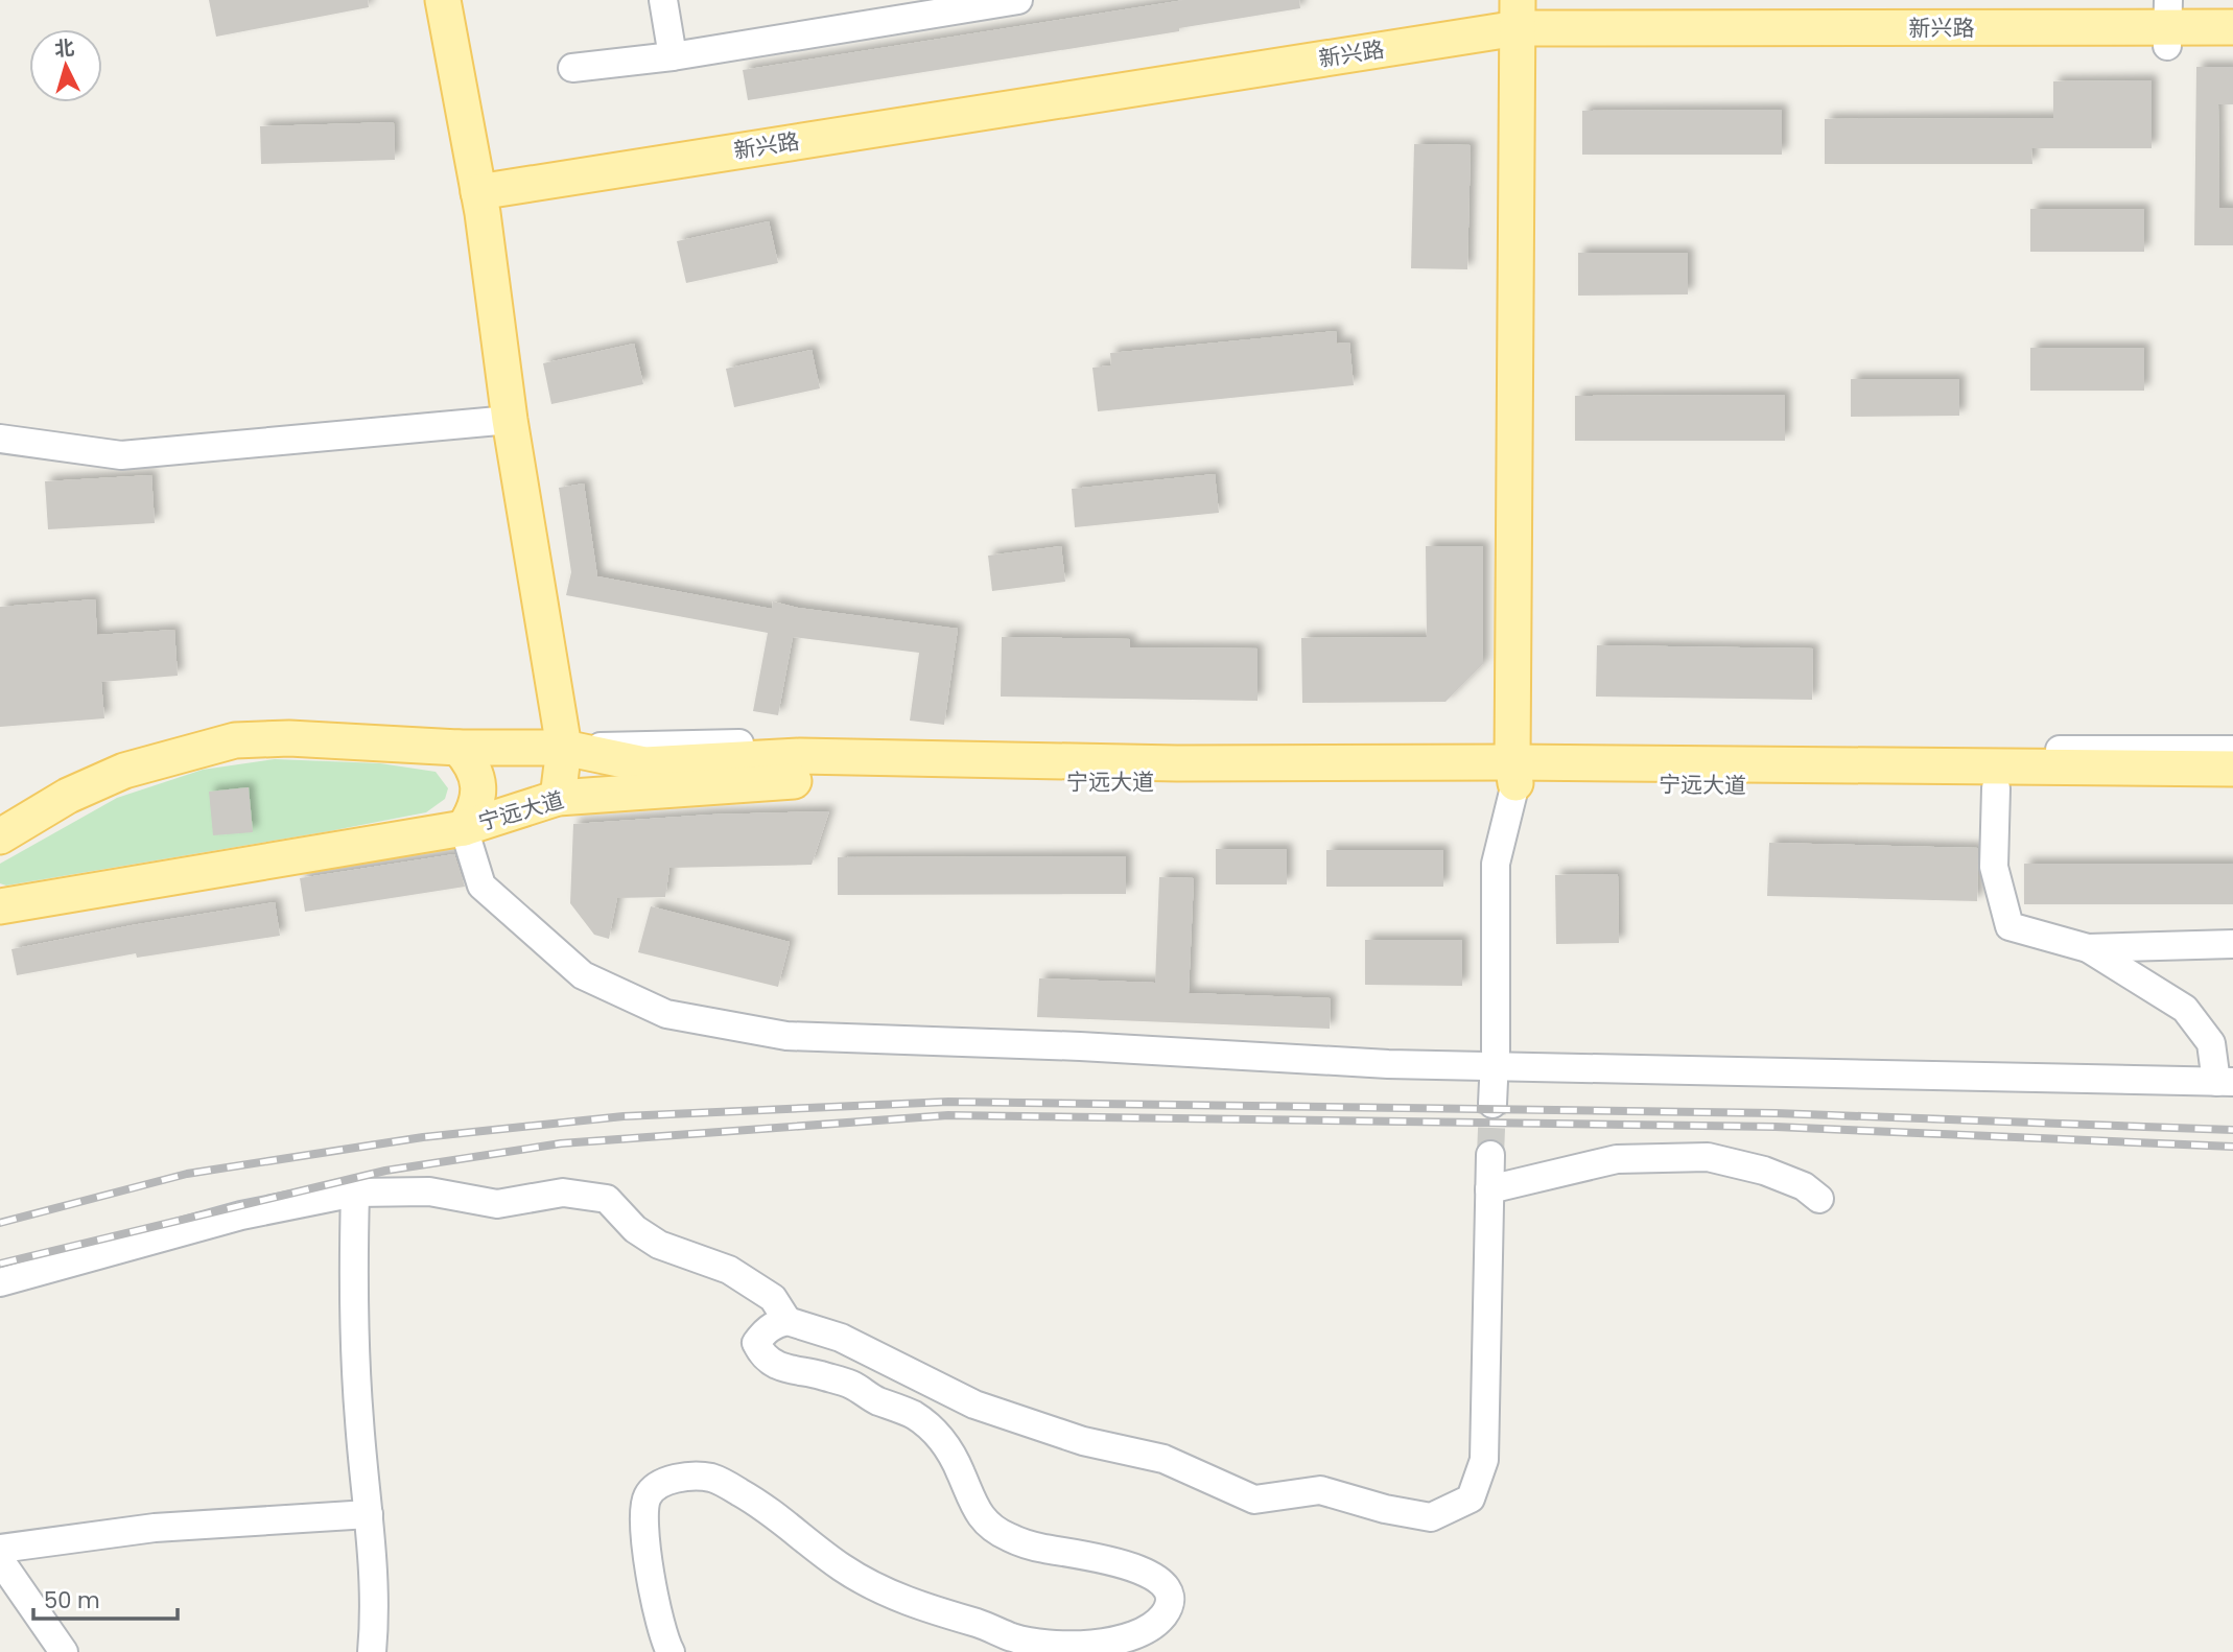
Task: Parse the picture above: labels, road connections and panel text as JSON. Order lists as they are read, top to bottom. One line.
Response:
{"streets":{"main road":["新兴路","宁远大道"]},"scale_bar":"50 m","north":"top"}
